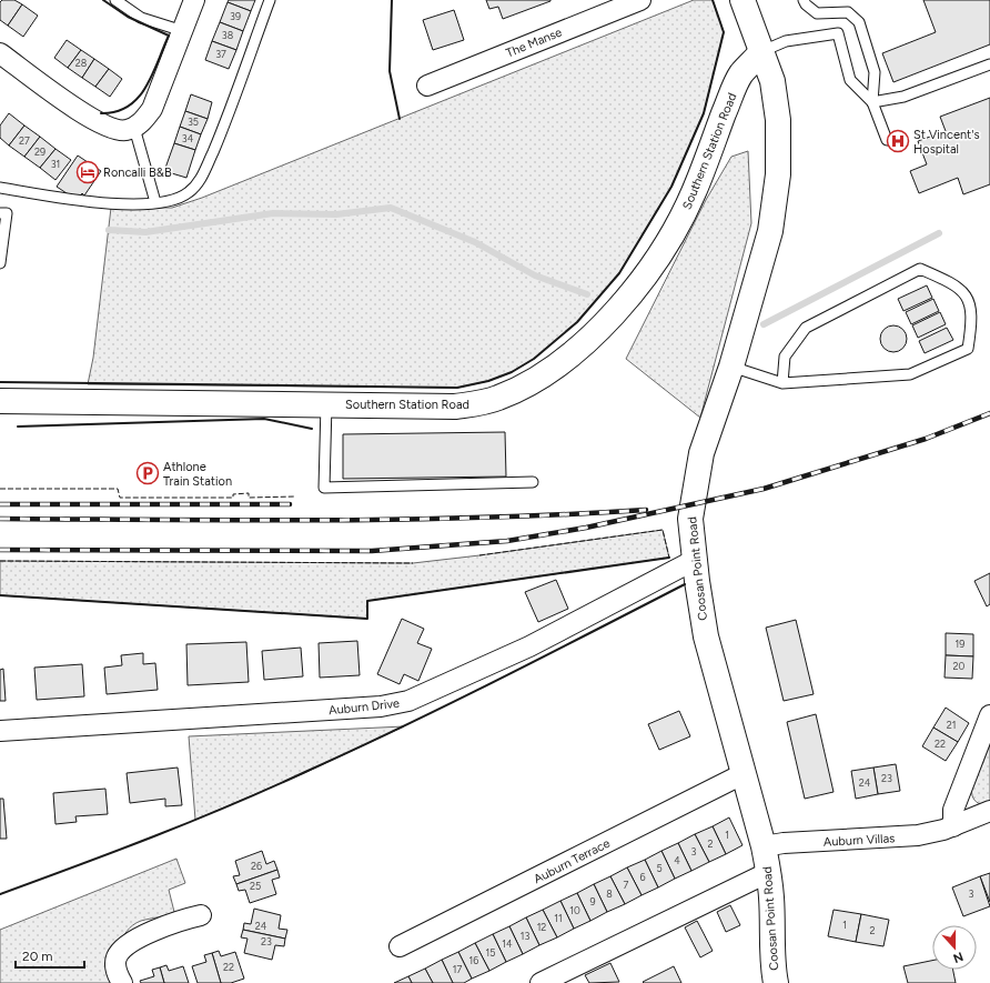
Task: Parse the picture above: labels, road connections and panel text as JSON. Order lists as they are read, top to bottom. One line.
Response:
{"streets":{"street":["The Manse","Southern Station Road","Coosan Point Road","Auburn Drive","Auburn Villas","Auburn Terrace"]},"crossings":[["Southern Station Road","Coosan Point Road"],["Coosan Point Road","Auburn Drive"],["Coosan Point Road","Auburn Villas"],["Coosan Point Road","Auburn Terrace"]],"places":{"hospital":["St Vincent's Hospital"],"hotel":["Roncalli B&B"],"parking":["Athlone Train Station"]},"house_numbers":["39","38","37","28","35","34","27","29","31","19","20","21","22","23","24","1","2","3","4","26","5","6","7","25","8","3","9","10","11","1","24","12","2","13","23","14","15","16","22","17"],"scale_bar":"20 m","north":"bottom"}
